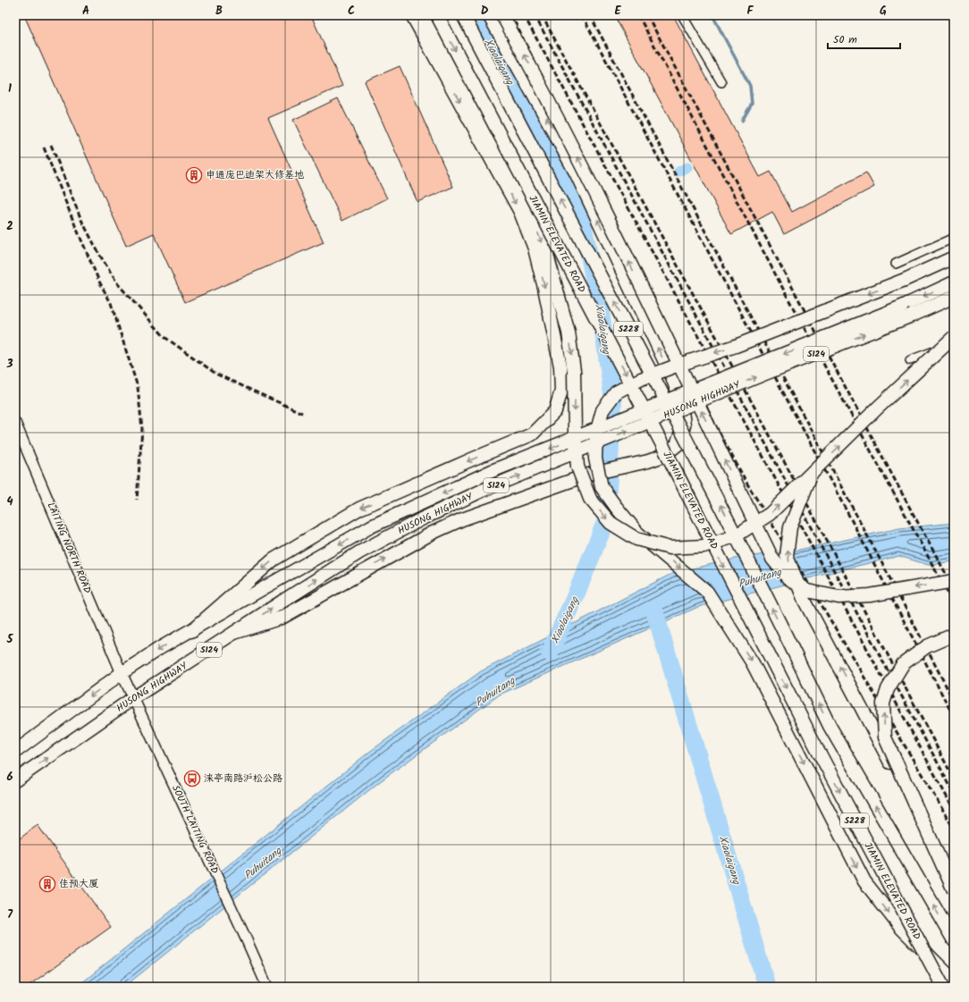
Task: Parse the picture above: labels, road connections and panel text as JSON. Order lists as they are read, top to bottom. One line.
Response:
{"streets":{"main road":["JIAMIN ELEVATED ROAD","S228","S124","HUSONG HIGHWAY"],"street":["LAITING NORTH ROAD","SOUTH LAITING ROAD"]},"crossings":[["HUSONG HIGHWAY","LAITING NORTH ROAD"],["HUSONG HIGHWAY","SOUTH LAITING ROAD"],["LAITING NORTH ROAD","SOUTH LAITING ROAD"]],"water":["Xiaolaigang","Puhuitang"],"places":{"building":["申通庞巴迪架大修基地","佳预大厦"],"bus stop":["涞亭南路沪松公路"]},"scale_bar":"50 m","grid":{"columns":["A","B","C","D","E","F","G"],"rows":["1","2","3","4","5","6","7"]}}
